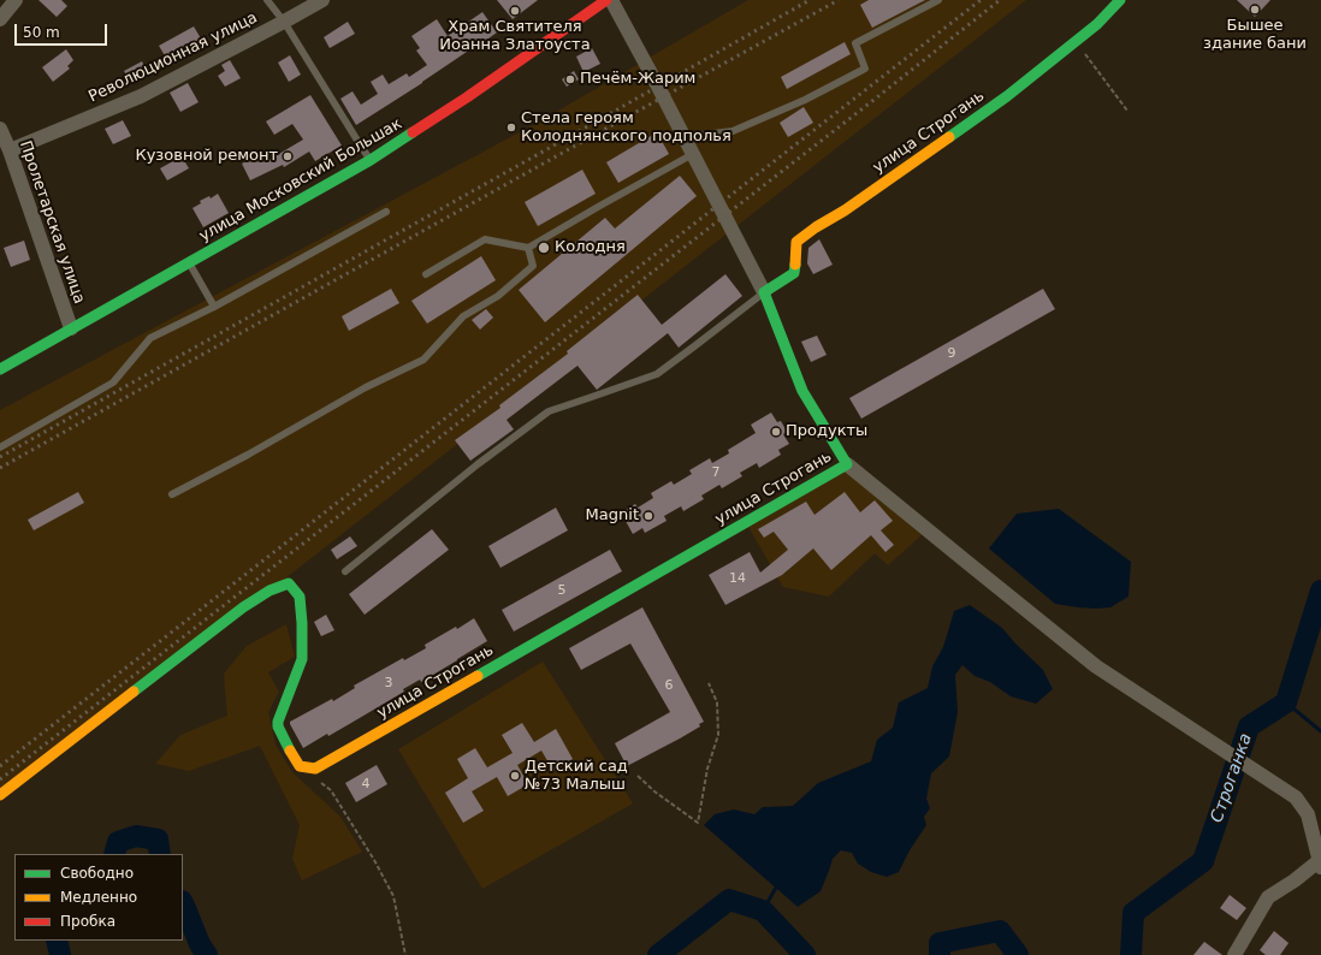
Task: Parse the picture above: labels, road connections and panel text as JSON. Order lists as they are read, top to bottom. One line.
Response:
{"streets":{"street":["Революционная улица","улица Строгань","улица Московский Большак","Пролетарская улица"]},"crossings":[["Революционная улица","Пролетарская улица"],["улица Московский Большак","Пролетарская улица"]],"water":["Строганка"],"places":["Бышее здание бани","Храм Святителя Иоанна Златоуста","Печём-Жарим","Стела героям Колоднянского подполья","Кузовной ремонт","Колодня","Продукты","Magnit","Детский сад №73 Малыш"],"house_numbers":["9","7","14","5","3","6","4"],"legend":["Свободно","Медленно","Пробка"],"scale_bar":"50 m"}
